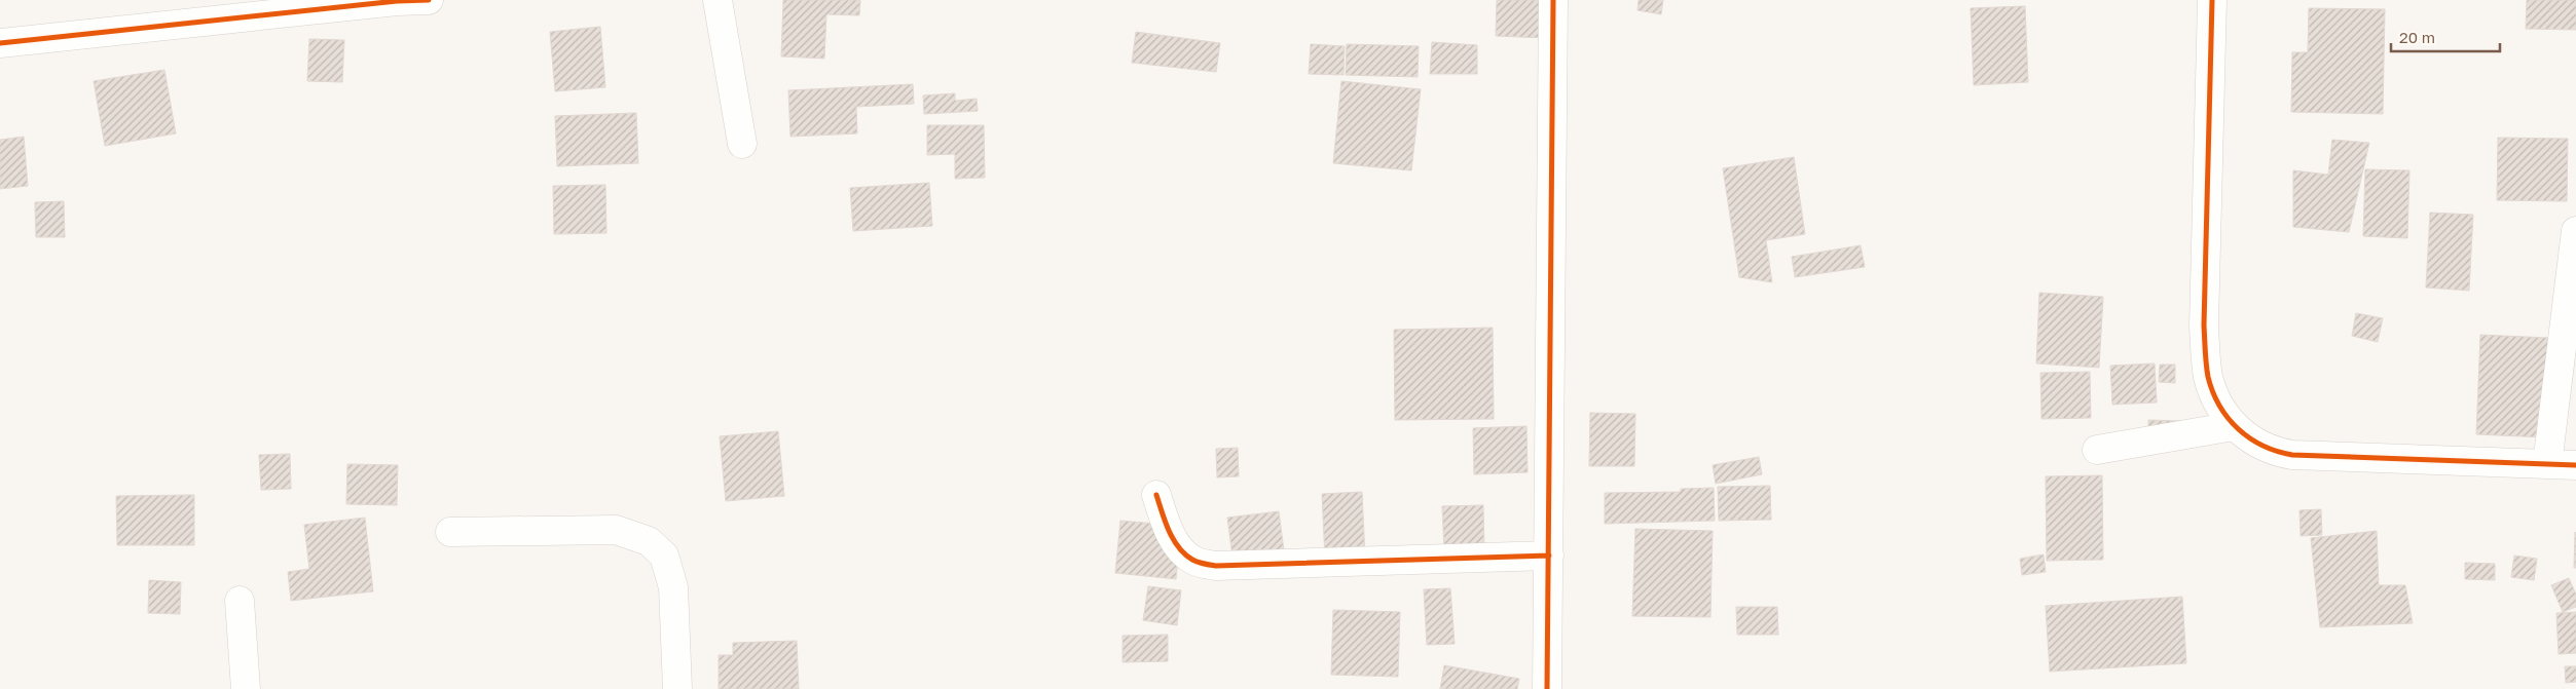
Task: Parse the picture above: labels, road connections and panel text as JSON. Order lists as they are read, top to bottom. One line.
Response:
{"scale_bar":"20 m"}
